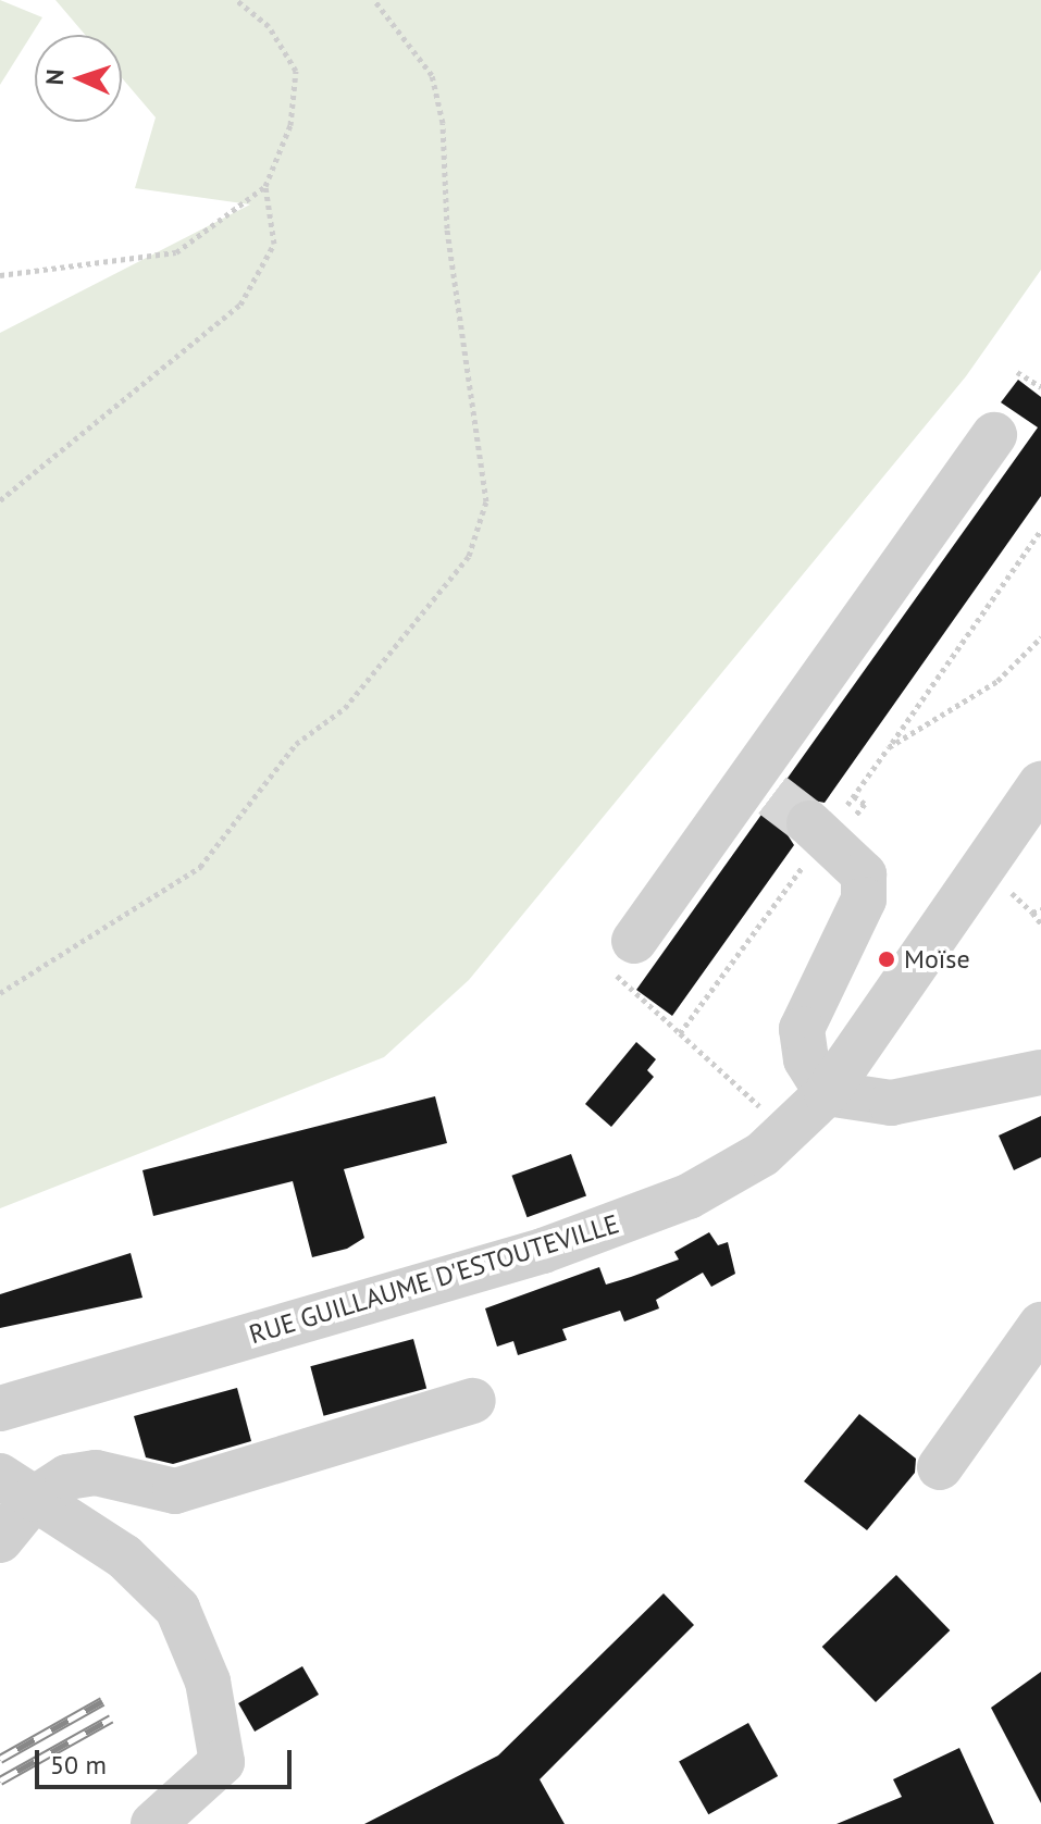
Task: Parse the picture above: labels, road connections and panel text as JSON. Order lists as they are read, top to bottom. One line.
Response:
{"streets":{"street":["RUE GUILLAUME D'ESTOUTEVILLE"]},"places":["Moïse"],"scale_bar":"50 m","north":"left"}
